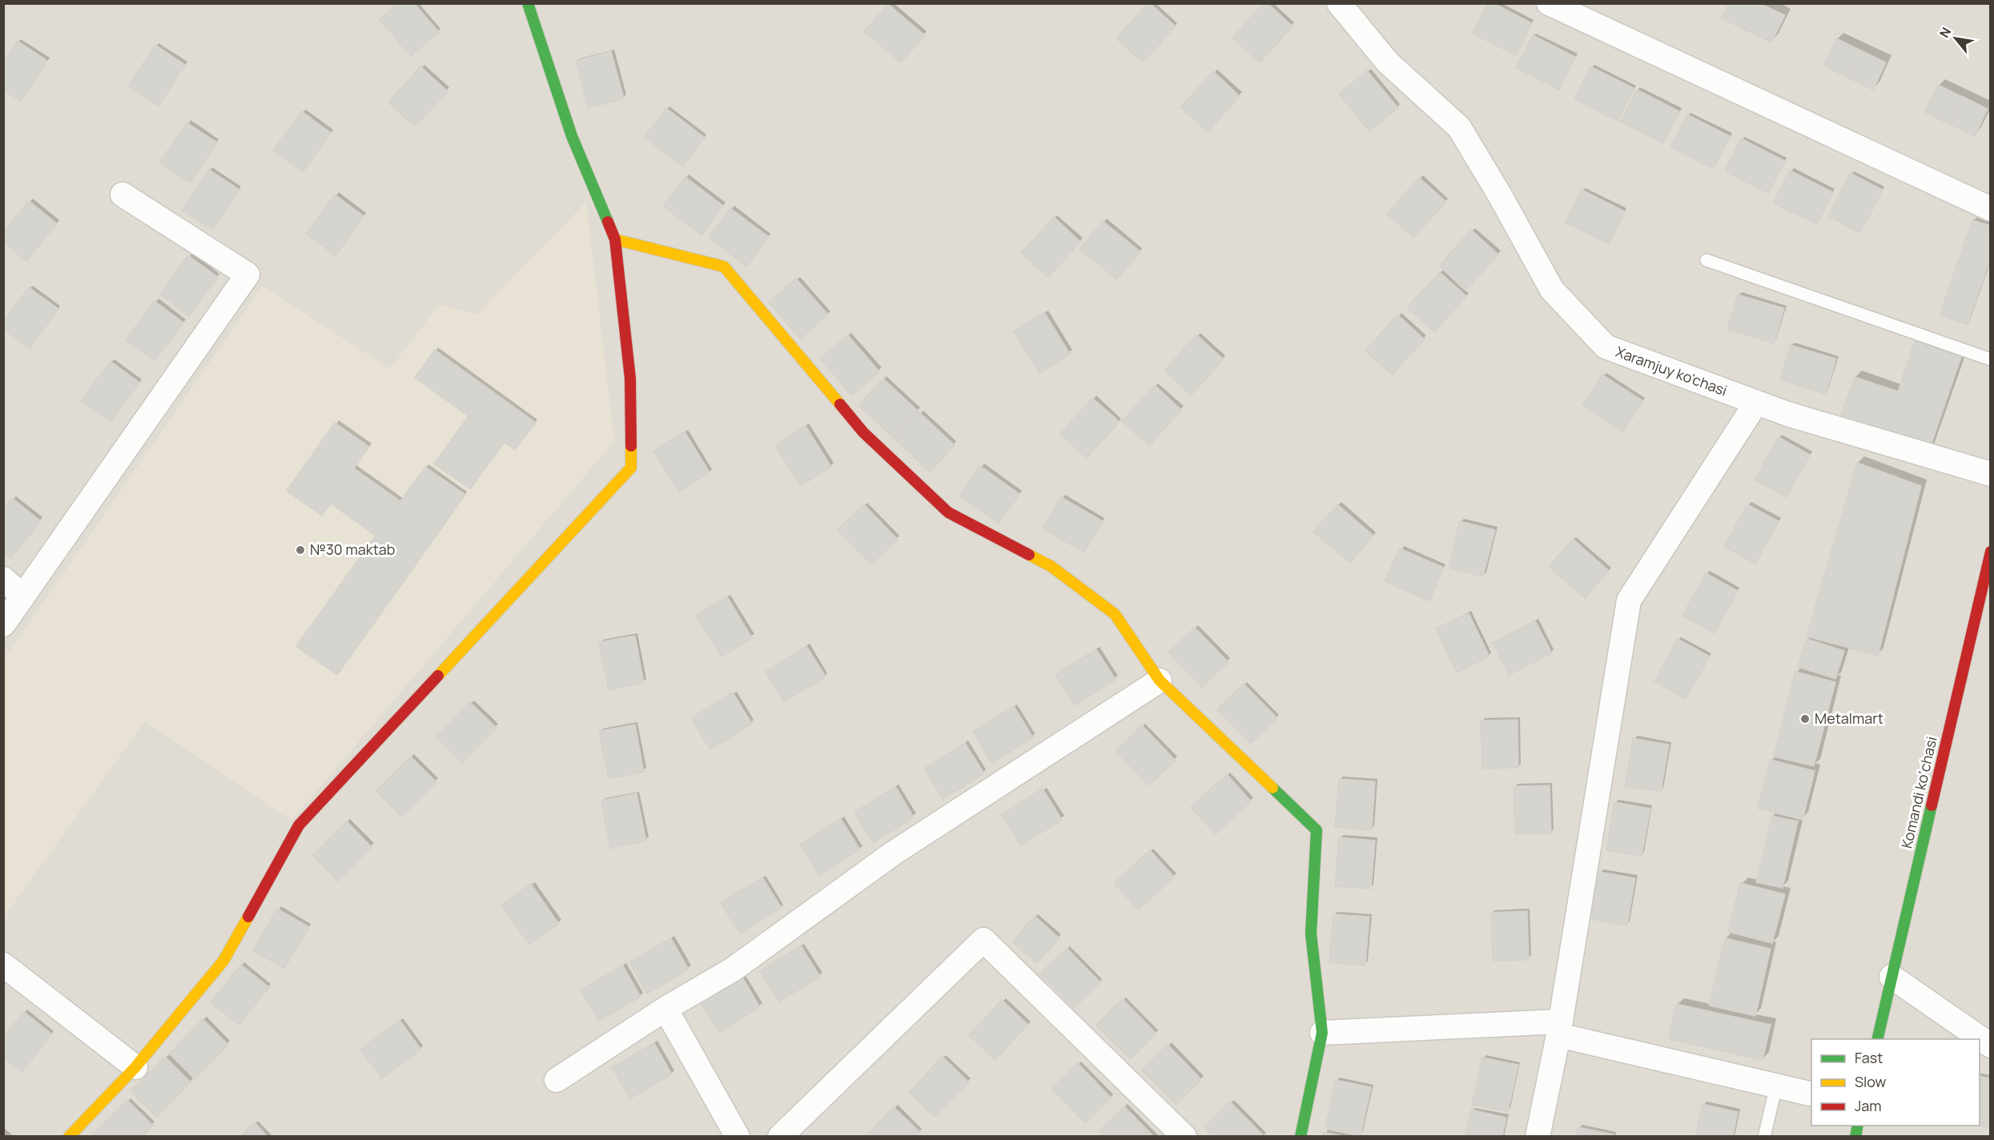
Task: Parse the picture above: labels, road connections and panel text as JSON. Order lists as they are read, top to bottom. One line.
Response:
{"streets":{"street":["Xaramjuy ko'chasi","Komandi ko‘chasi"]},"places":["№30 maktab","Metalmart"],"legend":["Fast","Slow","Jam"],"north":"top left"}
